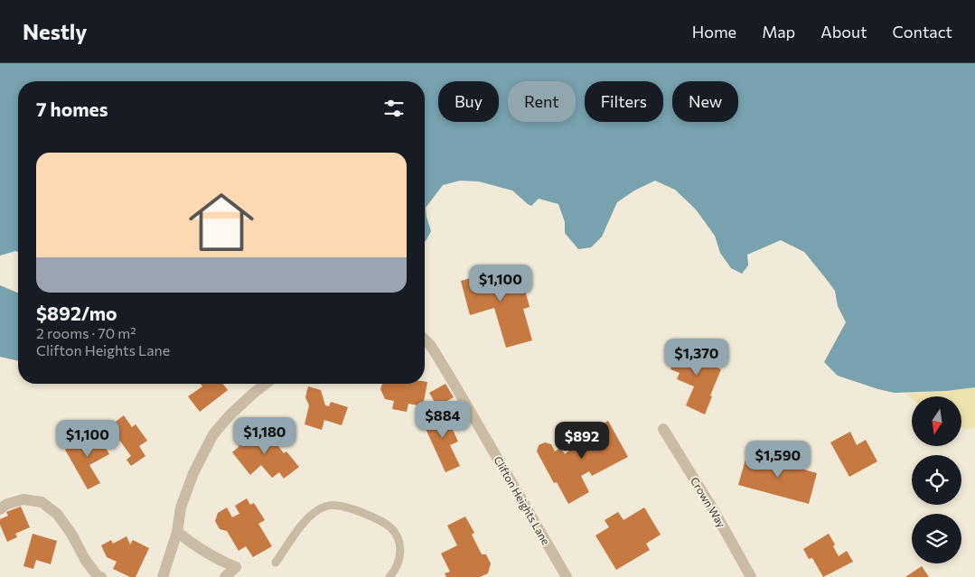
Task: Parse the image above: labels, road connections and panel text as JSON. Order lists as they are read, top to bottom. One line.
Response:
{"streets":{"street":["Clifton Heights Lane","Crown Way"]},"north":"bottom","page":{"header":"Nestly","nav":["Home","Map","About","Contact"],"chip":["Buy","Rent","Filters","New"],"heading":"7 homes","list":[{"name":"$892/mo","note":"2 rooms · 70 m² · Clifton Heights Lane"}],"price":["$1,100","$1,370","$884","$1,180","$1,100","$892","$1,590"]}}
